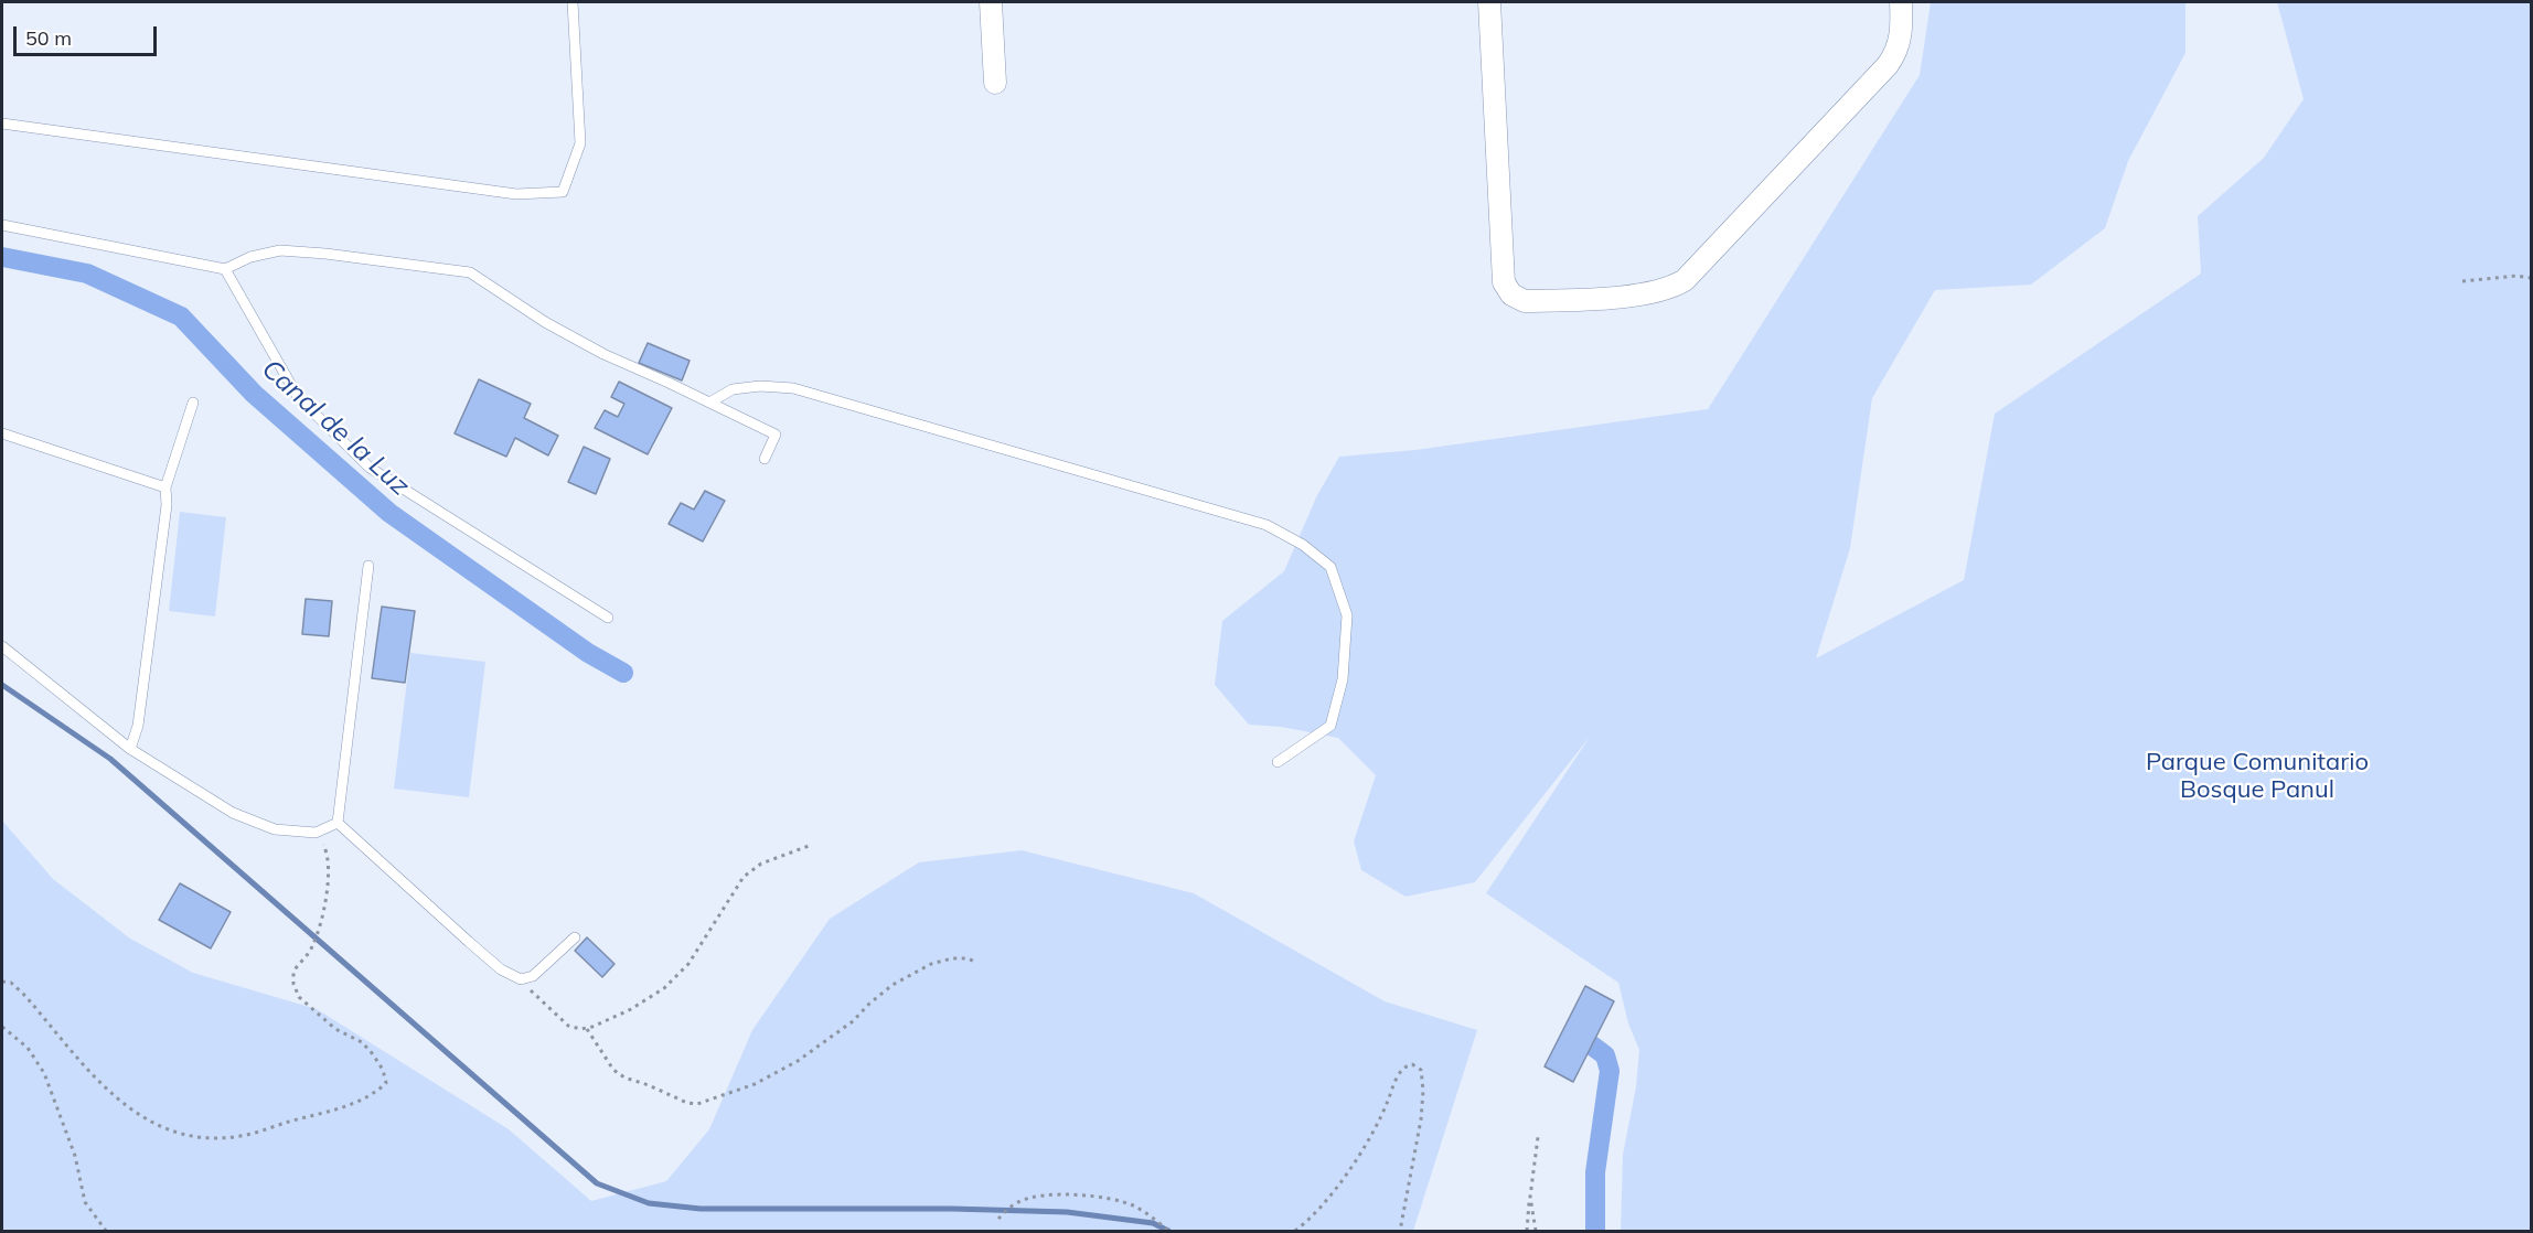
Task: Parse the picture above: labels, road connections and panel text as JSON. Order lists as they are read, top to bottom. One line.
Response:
{"water":["Canal de la Luz"],"parks":["Parque Comunitario Bosque Panul"],"scale_bar":"50 m"}
